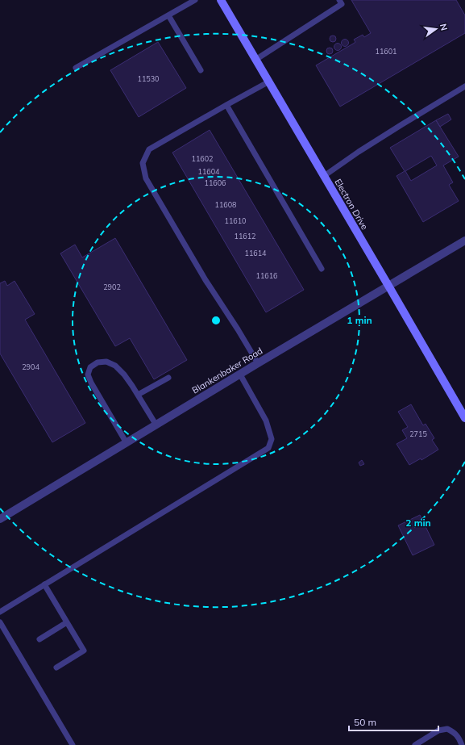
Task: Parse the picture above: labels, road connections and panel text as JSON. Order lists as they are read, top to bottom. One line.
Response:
{"streets":{"street":["Electron Drive","Blankenbaker Road"]},"crossings":[["Electron Drive","Blankenbaker Road"]],"house_numbers":["11601","11530","11602","11604","11606","11608","11610","11612","11614","11616","2902","2904","2715"],"scale_bar":"50 m","north":"right","rings":["1 min","2 min"]}
